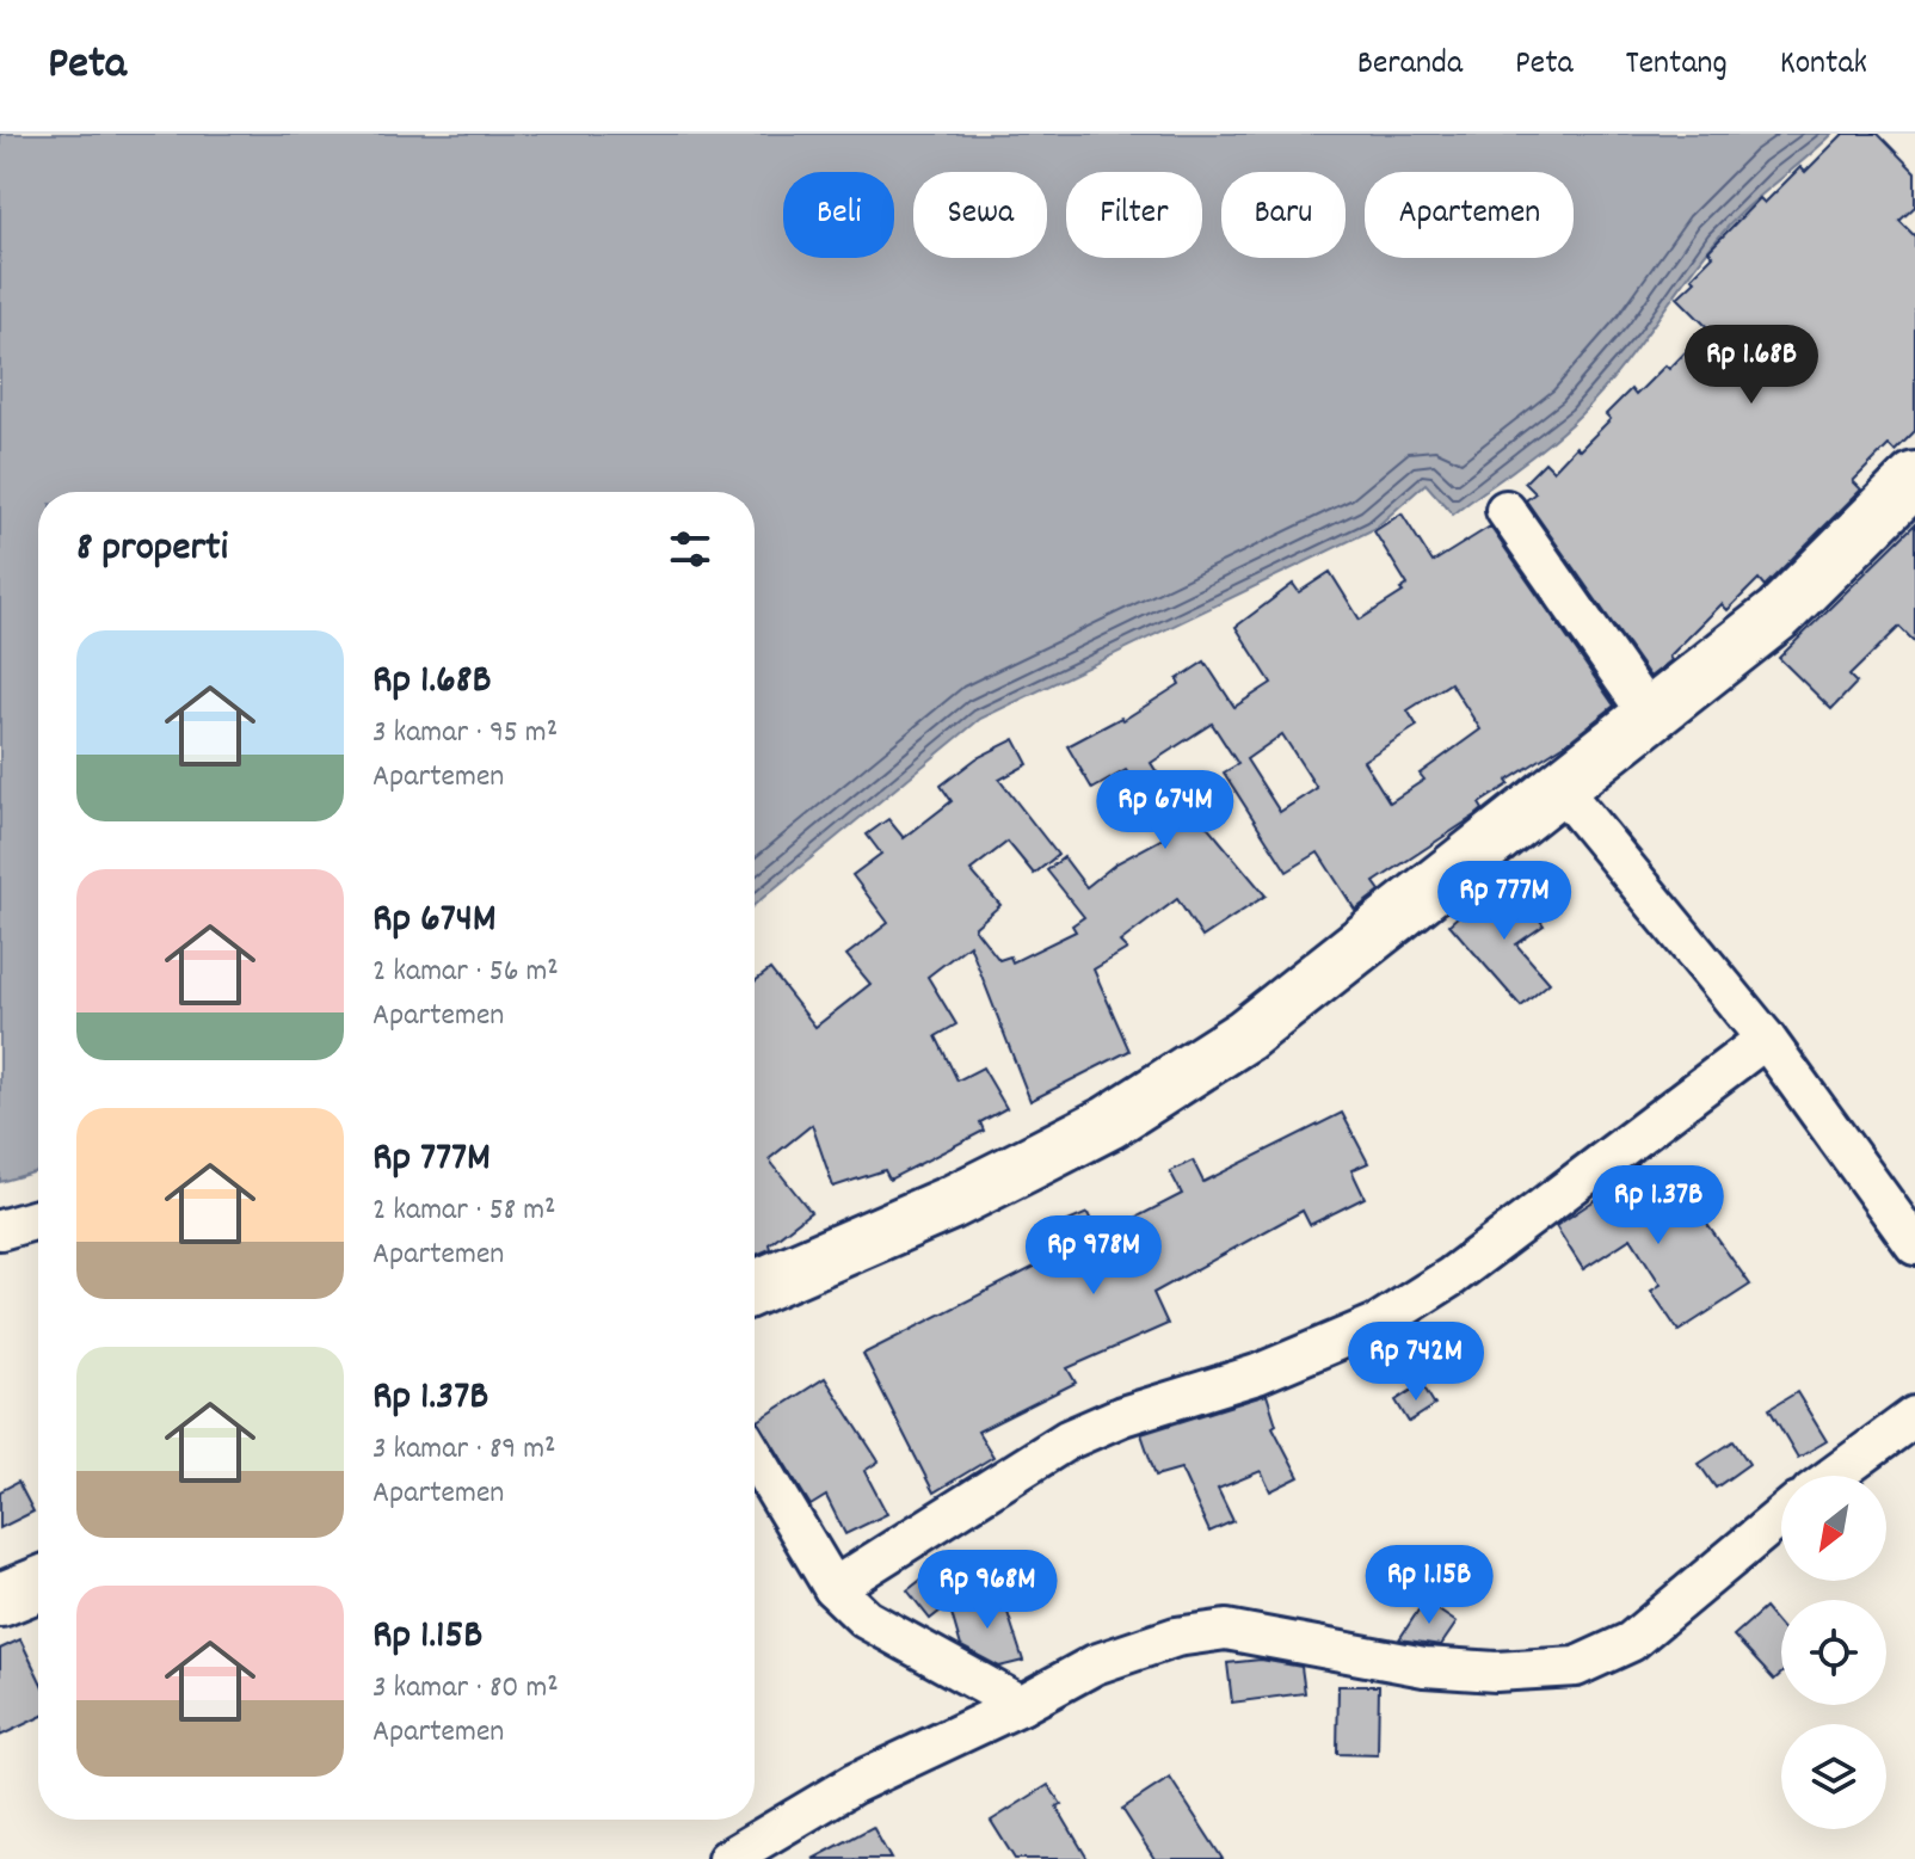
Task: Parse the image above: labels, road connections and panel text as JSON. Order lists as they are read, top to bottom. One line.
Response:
{"north":"bottom left","page":{"header":"Peta","nav":["Beranda","Peta","Tentang","Kontak"],"chip":["Beli","Sewa","Filter","Baru","Apartemen"],"price":["Rp 1.68B","Rp 674M","Rp 777M","Rp 1.37B","Rp 978M","Rp 742M","Rp 1.15B","Rp 968M"],"heading":"8 properti","list":[{"name":"Rp 1.68B","note":"3 kamar · 95 m² · Apartemen"},{"name":"Rp 674M","note":"2 kamar · 56 m² · Apartemen"},{"name":"Rp 777M","note":"2 kamar · 58 m² · Apartemen"},{"name":"Rp 1.37B","note":"3 kamar · 89 m² · Apartemen"},{"name":"Rp 1.15B","note":"3 kamar · 80 m² · Apartemen"}]}}
